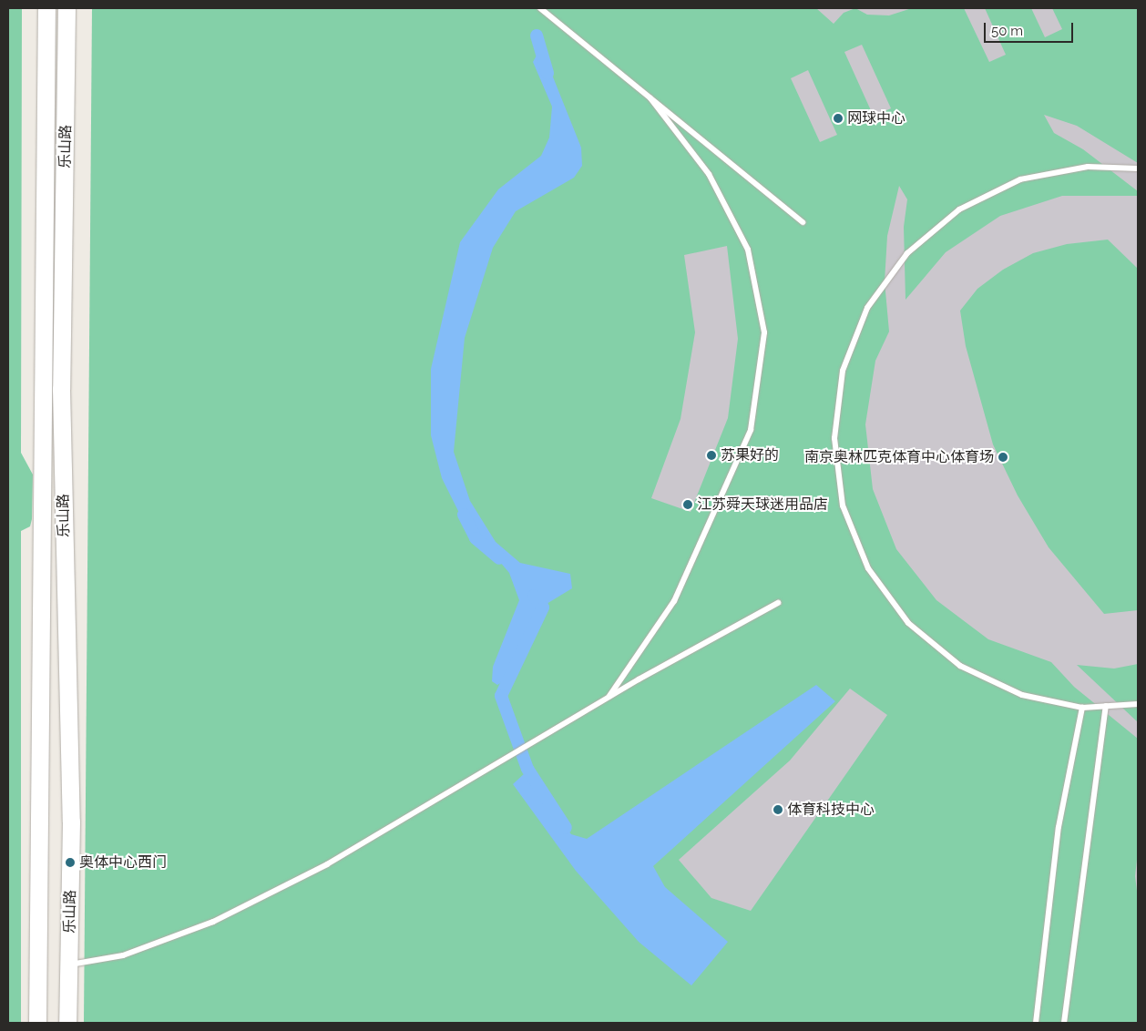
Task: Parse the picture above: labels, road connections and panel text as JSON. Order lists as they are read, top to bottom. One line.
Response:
{"streets":{"street":["乐山路"]},"places":["网球中心","苏果好的","南京奥林匹克体育中心体育场","江苏舜天球迷用品店","体育科技中心","奥体中心西门"],"scale_bar":"50 m"}
